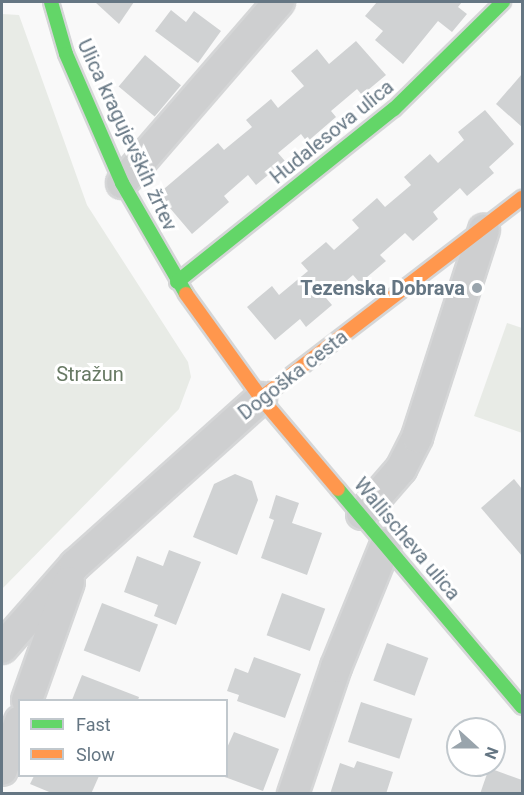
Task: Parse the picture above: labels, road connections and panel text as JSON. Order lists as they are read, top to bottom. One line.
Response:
{"streets":{"street":["Hudalesova ulica","Ulica kragujevških žrtev","Dogoška cesta","Wallischeva ulica"]},"crossings":[["Hudalesova ulica","Ulica kragujevških žrtev"],["Ulica kragujevških žrtev","Dogoška cesta"],["Ulica kragujevških žrtev","Wallischeva ulica"],["Dogoška cesta","Wallischeva ulica"]],"parks":["Stražun"],"places":["Tezenska Dobrava"],"legend":["Fast","Slow"],"north":"right"}
